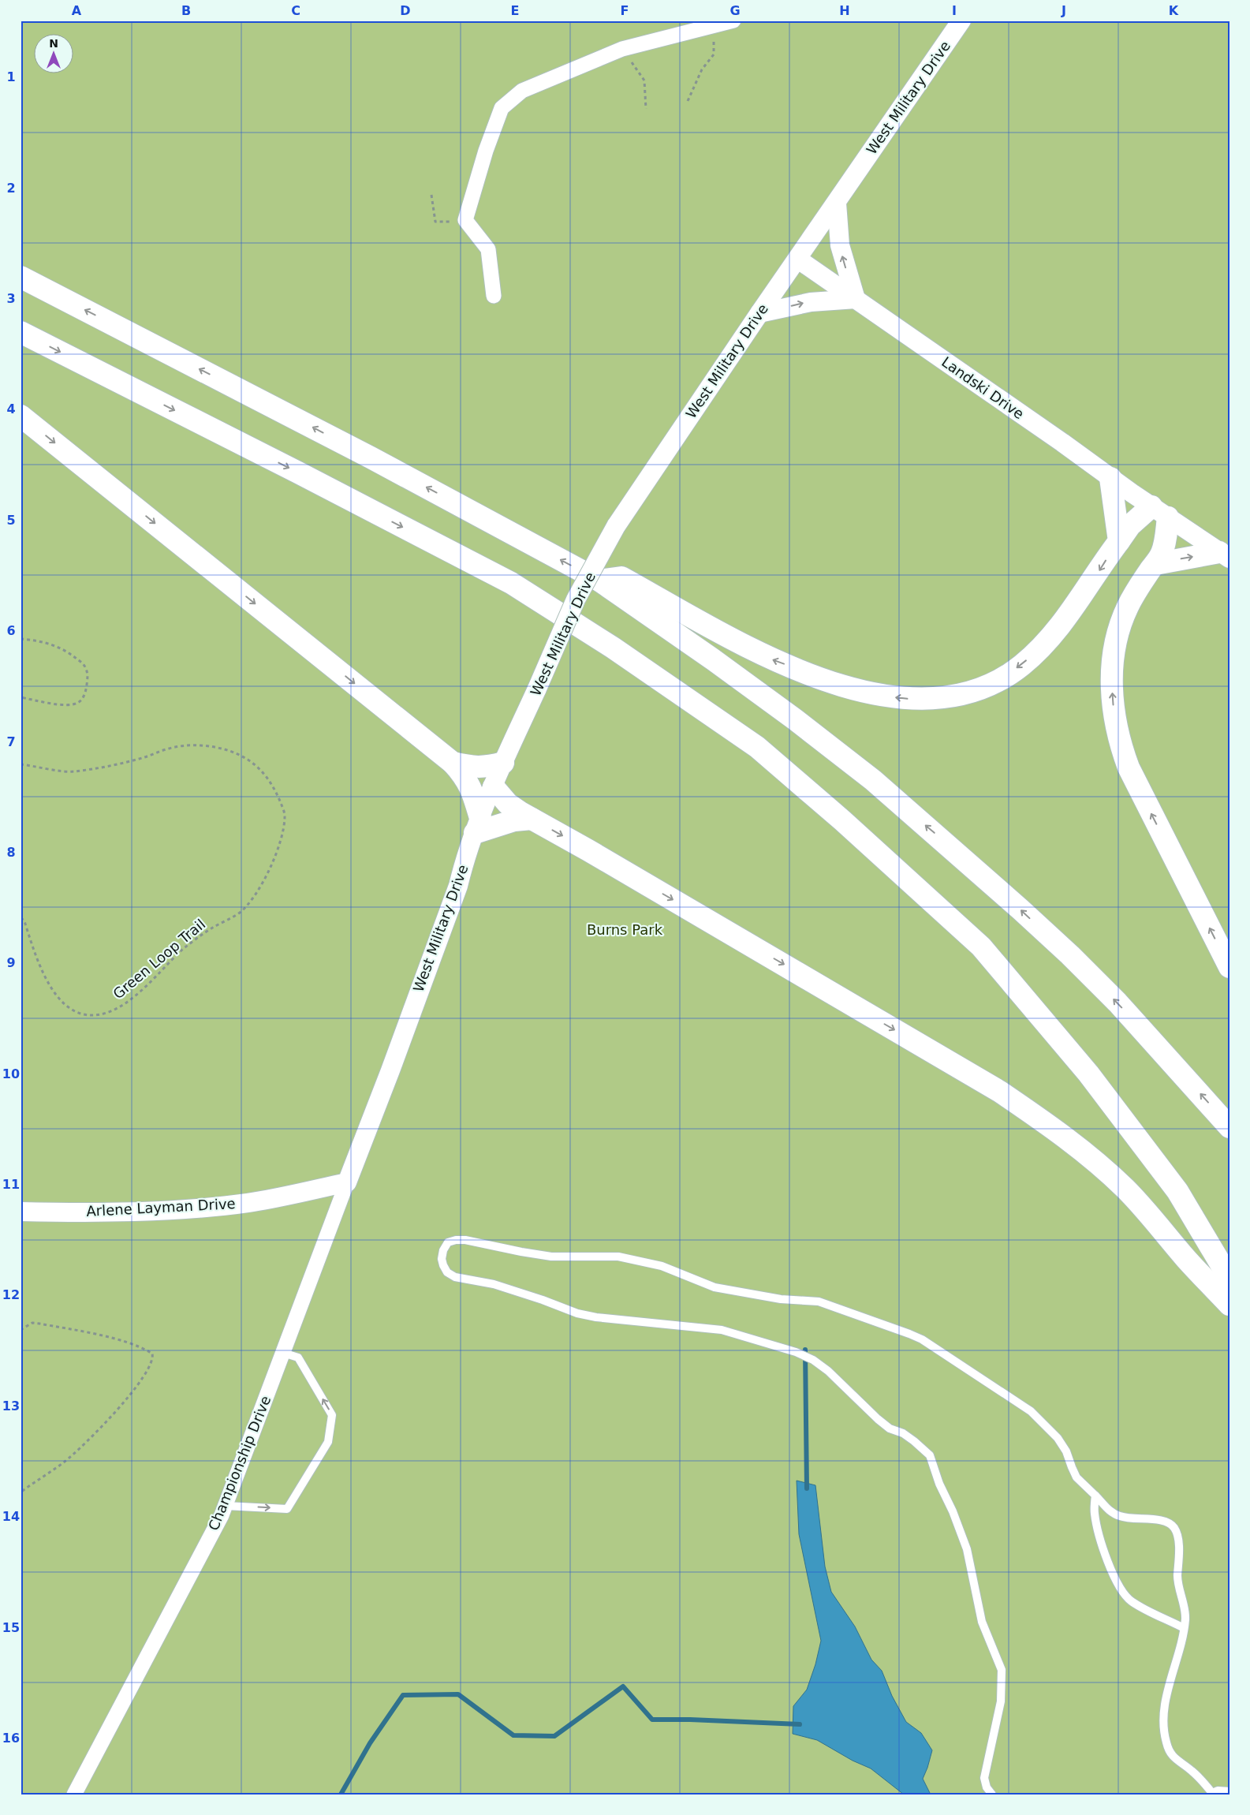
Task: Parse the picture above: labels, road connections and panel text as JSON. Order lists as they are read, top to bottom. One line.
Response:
{"streets":{"street":["West Military Drive","Landski Drive","Arlene Layman Drive","Championship Drive"],"path":["Green Loop Trail"]},"crossings":[["West Military Drive","Landski Drive"],["West Military Drive","Arlene Layman Drive"],["West Military Drive","Championship Drive"],["Arlene Layman Drive","Championship Drive"]],"parks":["Burns Park"],"north":"top","grid":{"columns":["A","B","C","D","E","F","G","H","I","J","K"],"rows":["1","2","3","4","5","6","7","8","9","10","11","12","13","14","15","16"]}}
